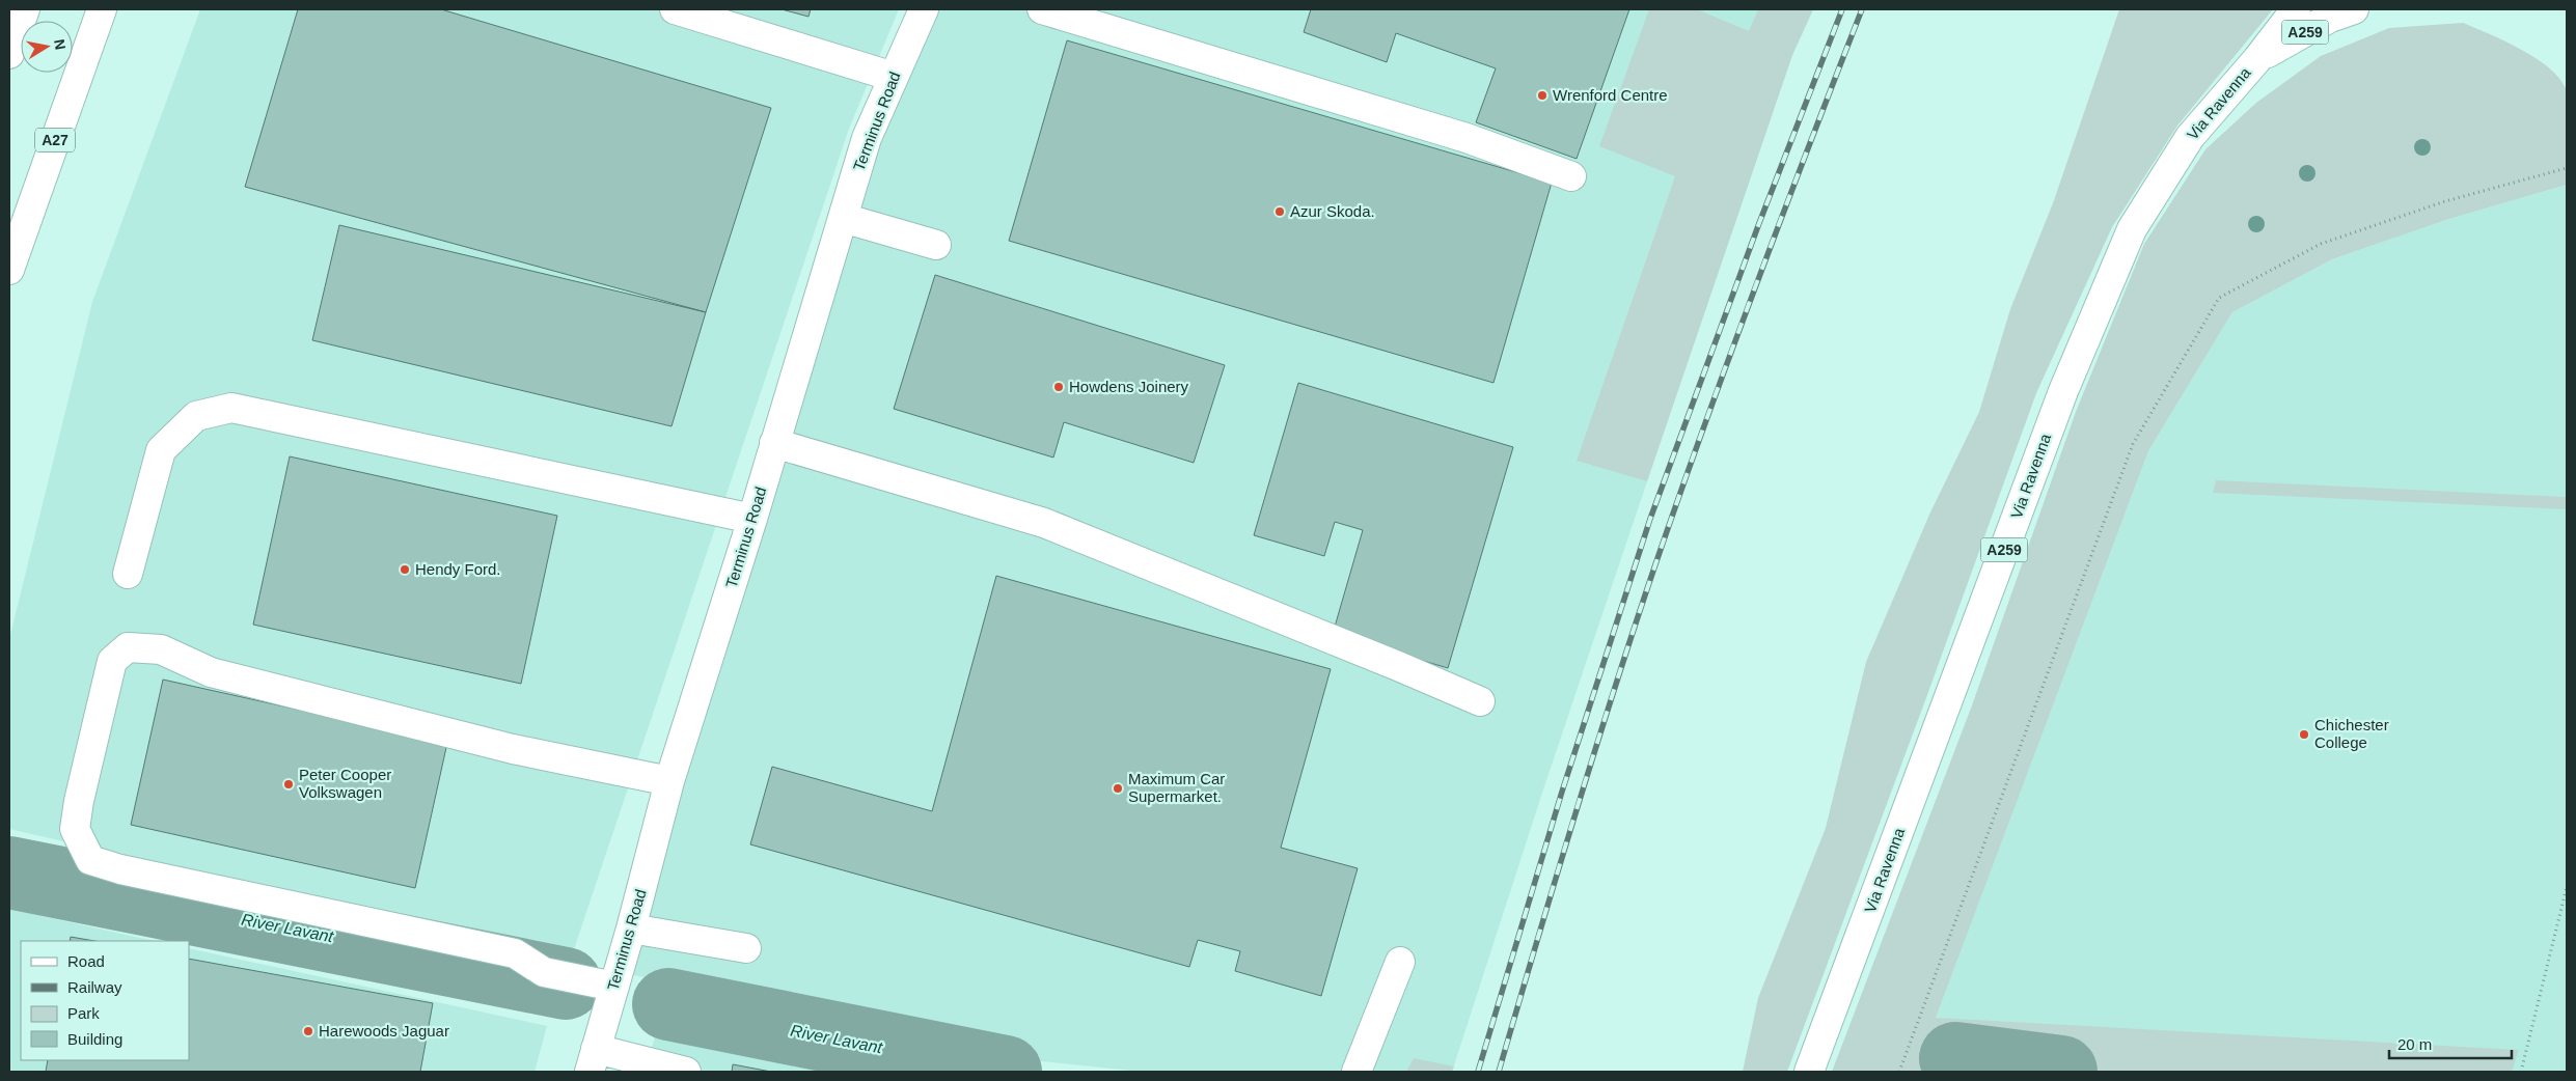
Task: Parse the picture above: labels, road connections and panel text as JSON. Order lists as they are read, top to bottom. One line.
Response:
{"streets":{"main road":["A259","Via Ravenna","Terminus Road","A27"]},"water":["River Lavant"],"places":["Wrenford Centre","Azur Skoda.","Howdens Joinery","Hendy Ford.","Chichester College","Peter Cooper Volkswagen","Maximum Car Supermarket.","Harewoods Jaguar"],"legend":["Road","Railway","Park","Building"],"scale_bar":"20 m","north":"right"}
